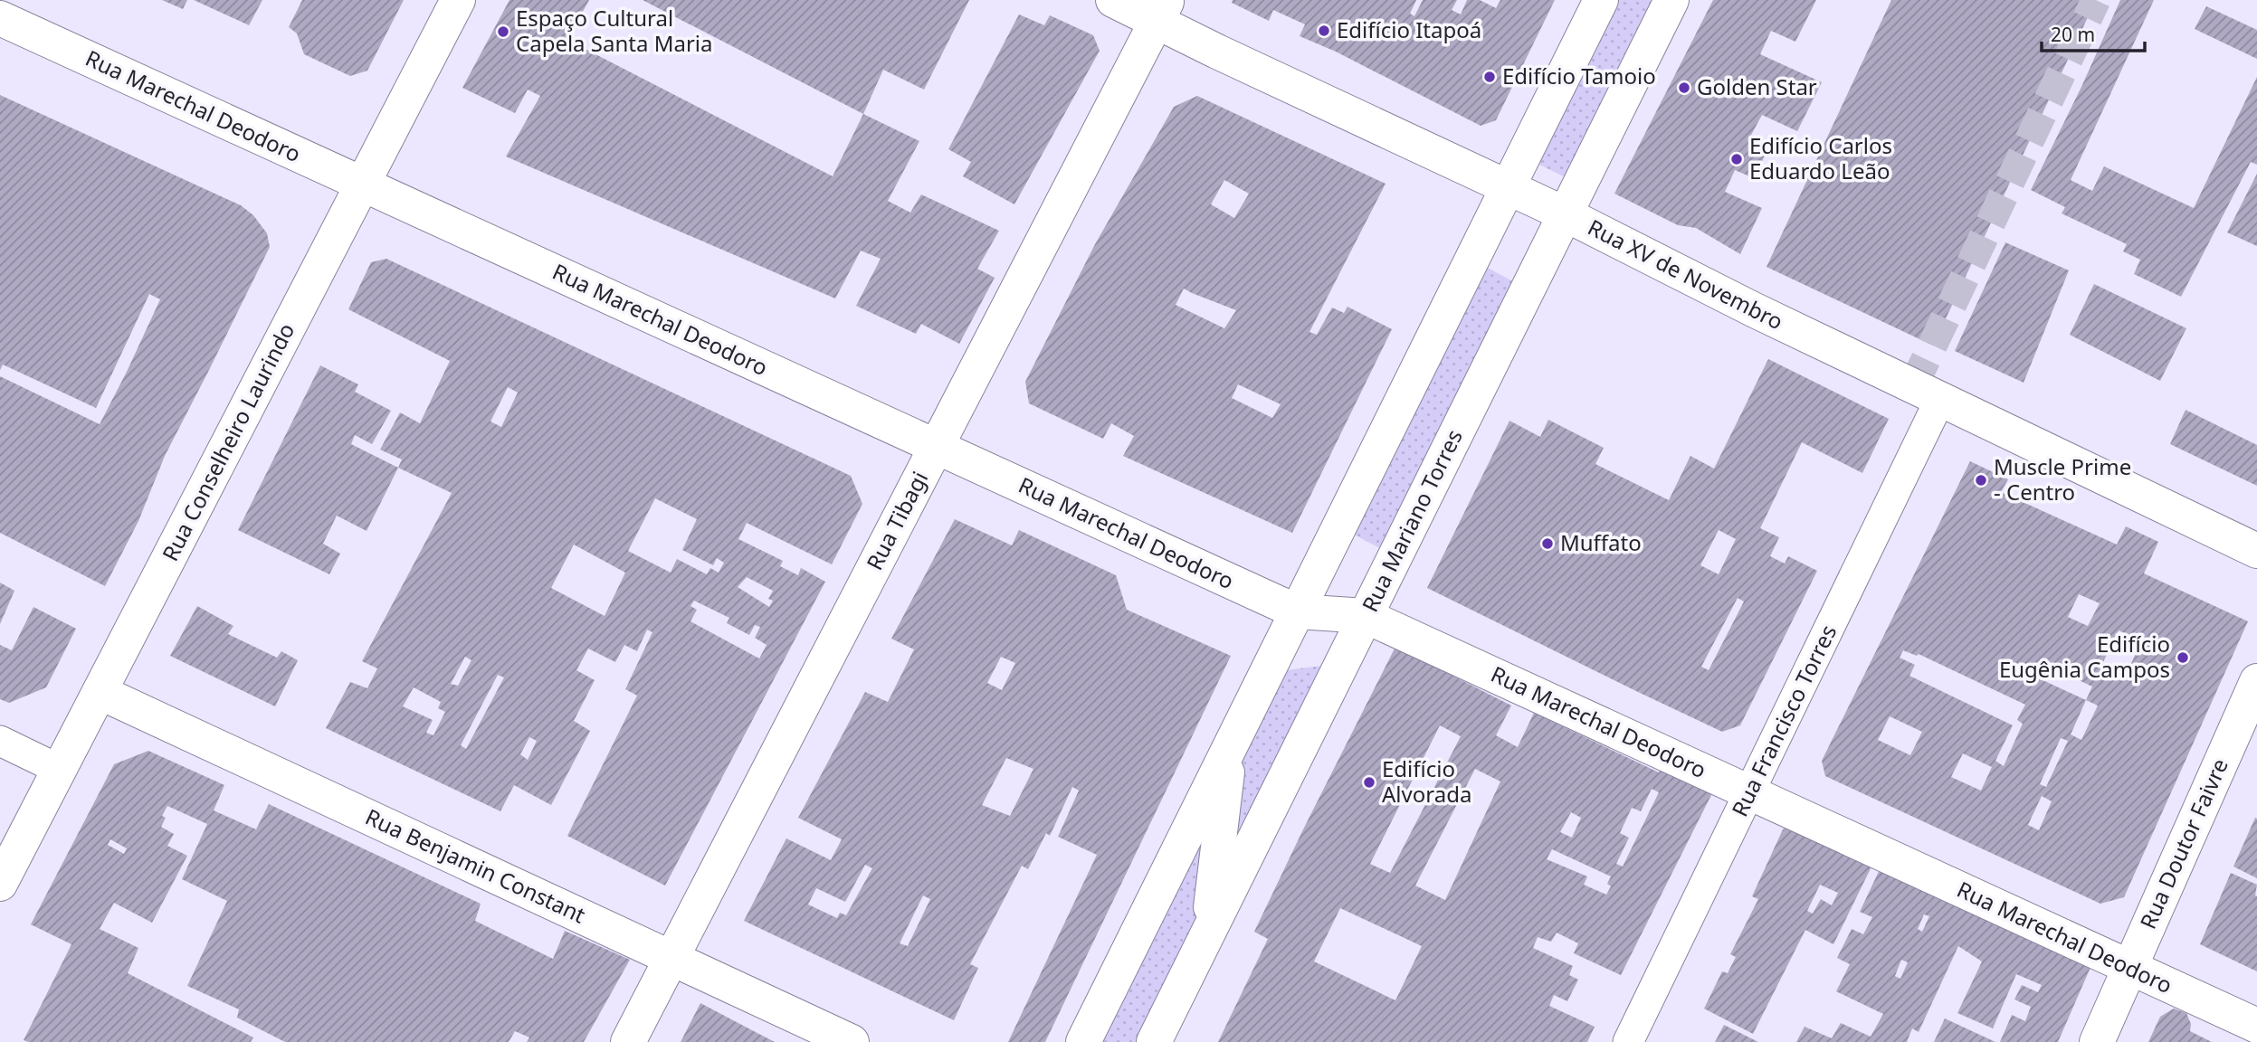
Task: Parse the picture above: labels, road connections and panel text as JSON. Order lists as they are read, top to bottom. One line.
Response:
{"streets":{"main road":["Rua Marechal Deodoro","Rua XV de Novembro","Rua Conselheiro Laurindo","Rua Tibagi","Rua Mariano Torres","Rua Doutor Faivre","Rua Benjamin Constant"],"street":["Rua Francisco Torres"]},"crossings":[["Rua Marechal Deodoro","Rua Conselheiro Laurindo"],["Rua Marechal Deodoro","Rua Tibagi"],["Rua Marechal Deodoro","Rua Mariano Torres"],["Rua Marechal Deodoro","Rua Francisco Torres"],["Rua Marechal Deodoro","Rua Doutor Faivre"],["Rua XV de Novembro","Rua Tibagi"],["Rua XV de Novembro","Rua Mariano Torres"],["Rua XV de Novembro","Rua Francisco Torres"],["Rua Conselheiro Laurindo","Rua Benjamin Constant"],["Rua Tibagi","Rua Benjamin Constant"]],"places":["Edifício Itapoá","Espaço Cultural Capela Santa Maria","Edifício Tamoio","Golden Star","Edifício Carlos Eduardo Leão","Muscle Prime - Centro","Muffato","Edifício Eugênia Campos","Edifício Alvorada"],"scale_bar":"20 m"}
